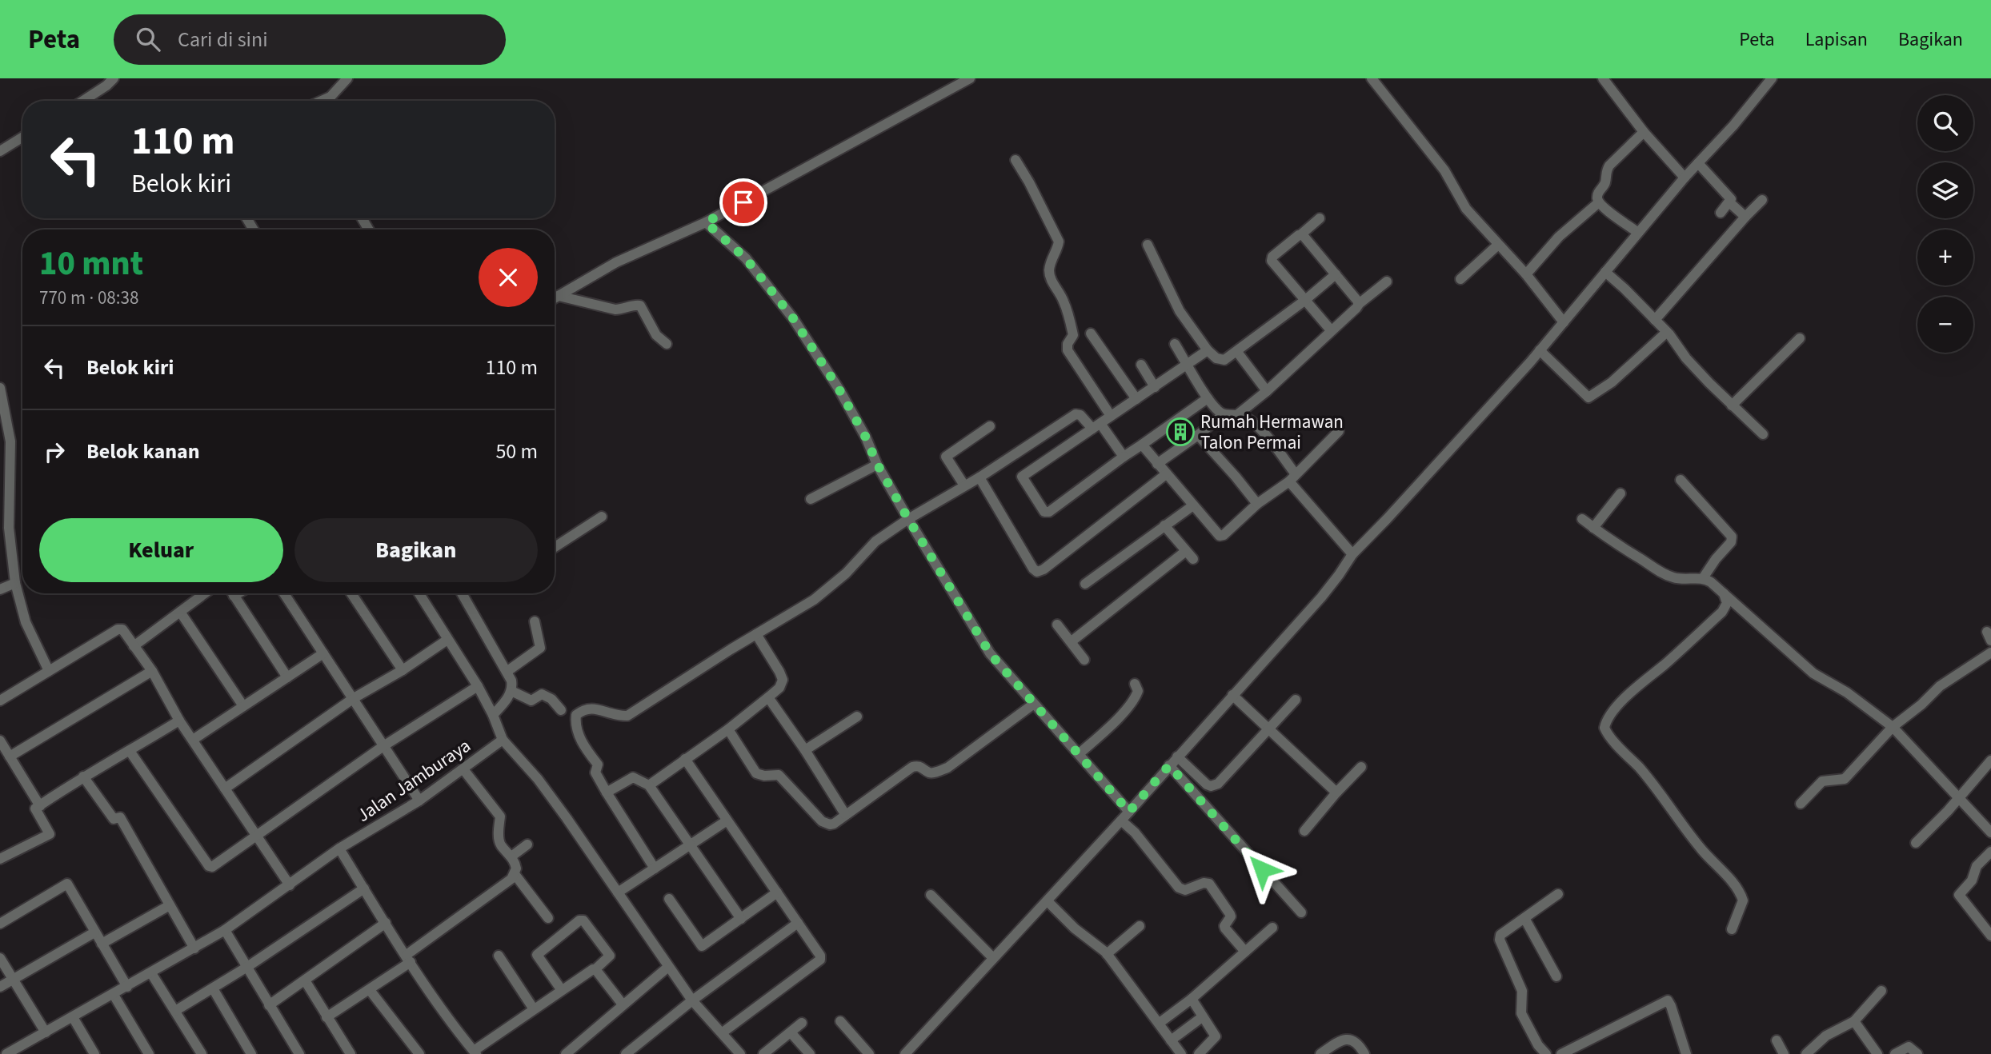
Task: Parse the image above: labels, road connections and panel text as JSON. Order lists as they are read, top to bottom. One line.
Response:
{"streets":{"street":["Jalan Jamburaya"]},"places":{"building":["Rumah Hermawan Talon Permai"]},"page":{"header":"Peta","search":"Cari di sini","nav":["Peta","Lapisan","Bagikan"],"map_buttons":["+","−"],"turn":["110 m","Belok kiri"],"heading":["10 mnt","770 m · 08:38"],"list":[{"name":"Belok kiri","value":"110 m"},{"name":"Belok kanan","value":"50 m"}],"buttons":["Keluar","Bagikan"]}}
